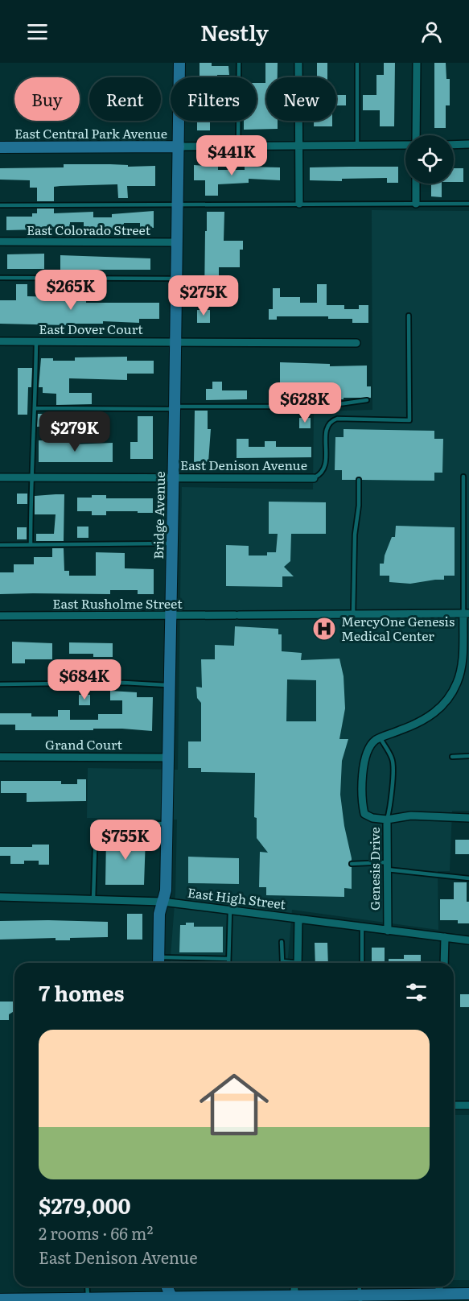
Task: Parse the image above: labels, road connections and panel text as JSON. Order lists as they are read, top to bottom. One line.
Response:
{"streets":{"street":["East Central Park Avenue","East Colorado Street","East Dover Court","East Denison Avenue","Bridge Avenue","East Rusholme Street","Grand Court","Genesis Drive","East High Street"]},"crossings":[["East Central Park Avenue","Bridge Avenue"],["East Colorado Street","Bridge Avenue"],["East Dover Court","Bridge Avenue"],["East Denison Avenue","Bridge Avenue"],["Bridge Avenue","East Rusholme Street"],["Bridge Avenue","Grand Court"],["Bridge Avenue","East High Street"],["Genesis Drive","East High Street"]],"places":{"hospital":["MercyOne Genesis Medical Center"]},"page":{"header":"Nestly","chip":["Buy","Rent","Filters","New"],"price":["$441K","$265K","$275K","$628K","$279K","$684K","$755K"],"heading":"7 homes","list":[{"name":"$279,000","note":"2 rooms · 66 m² · East Denison Avenue"}]}}
